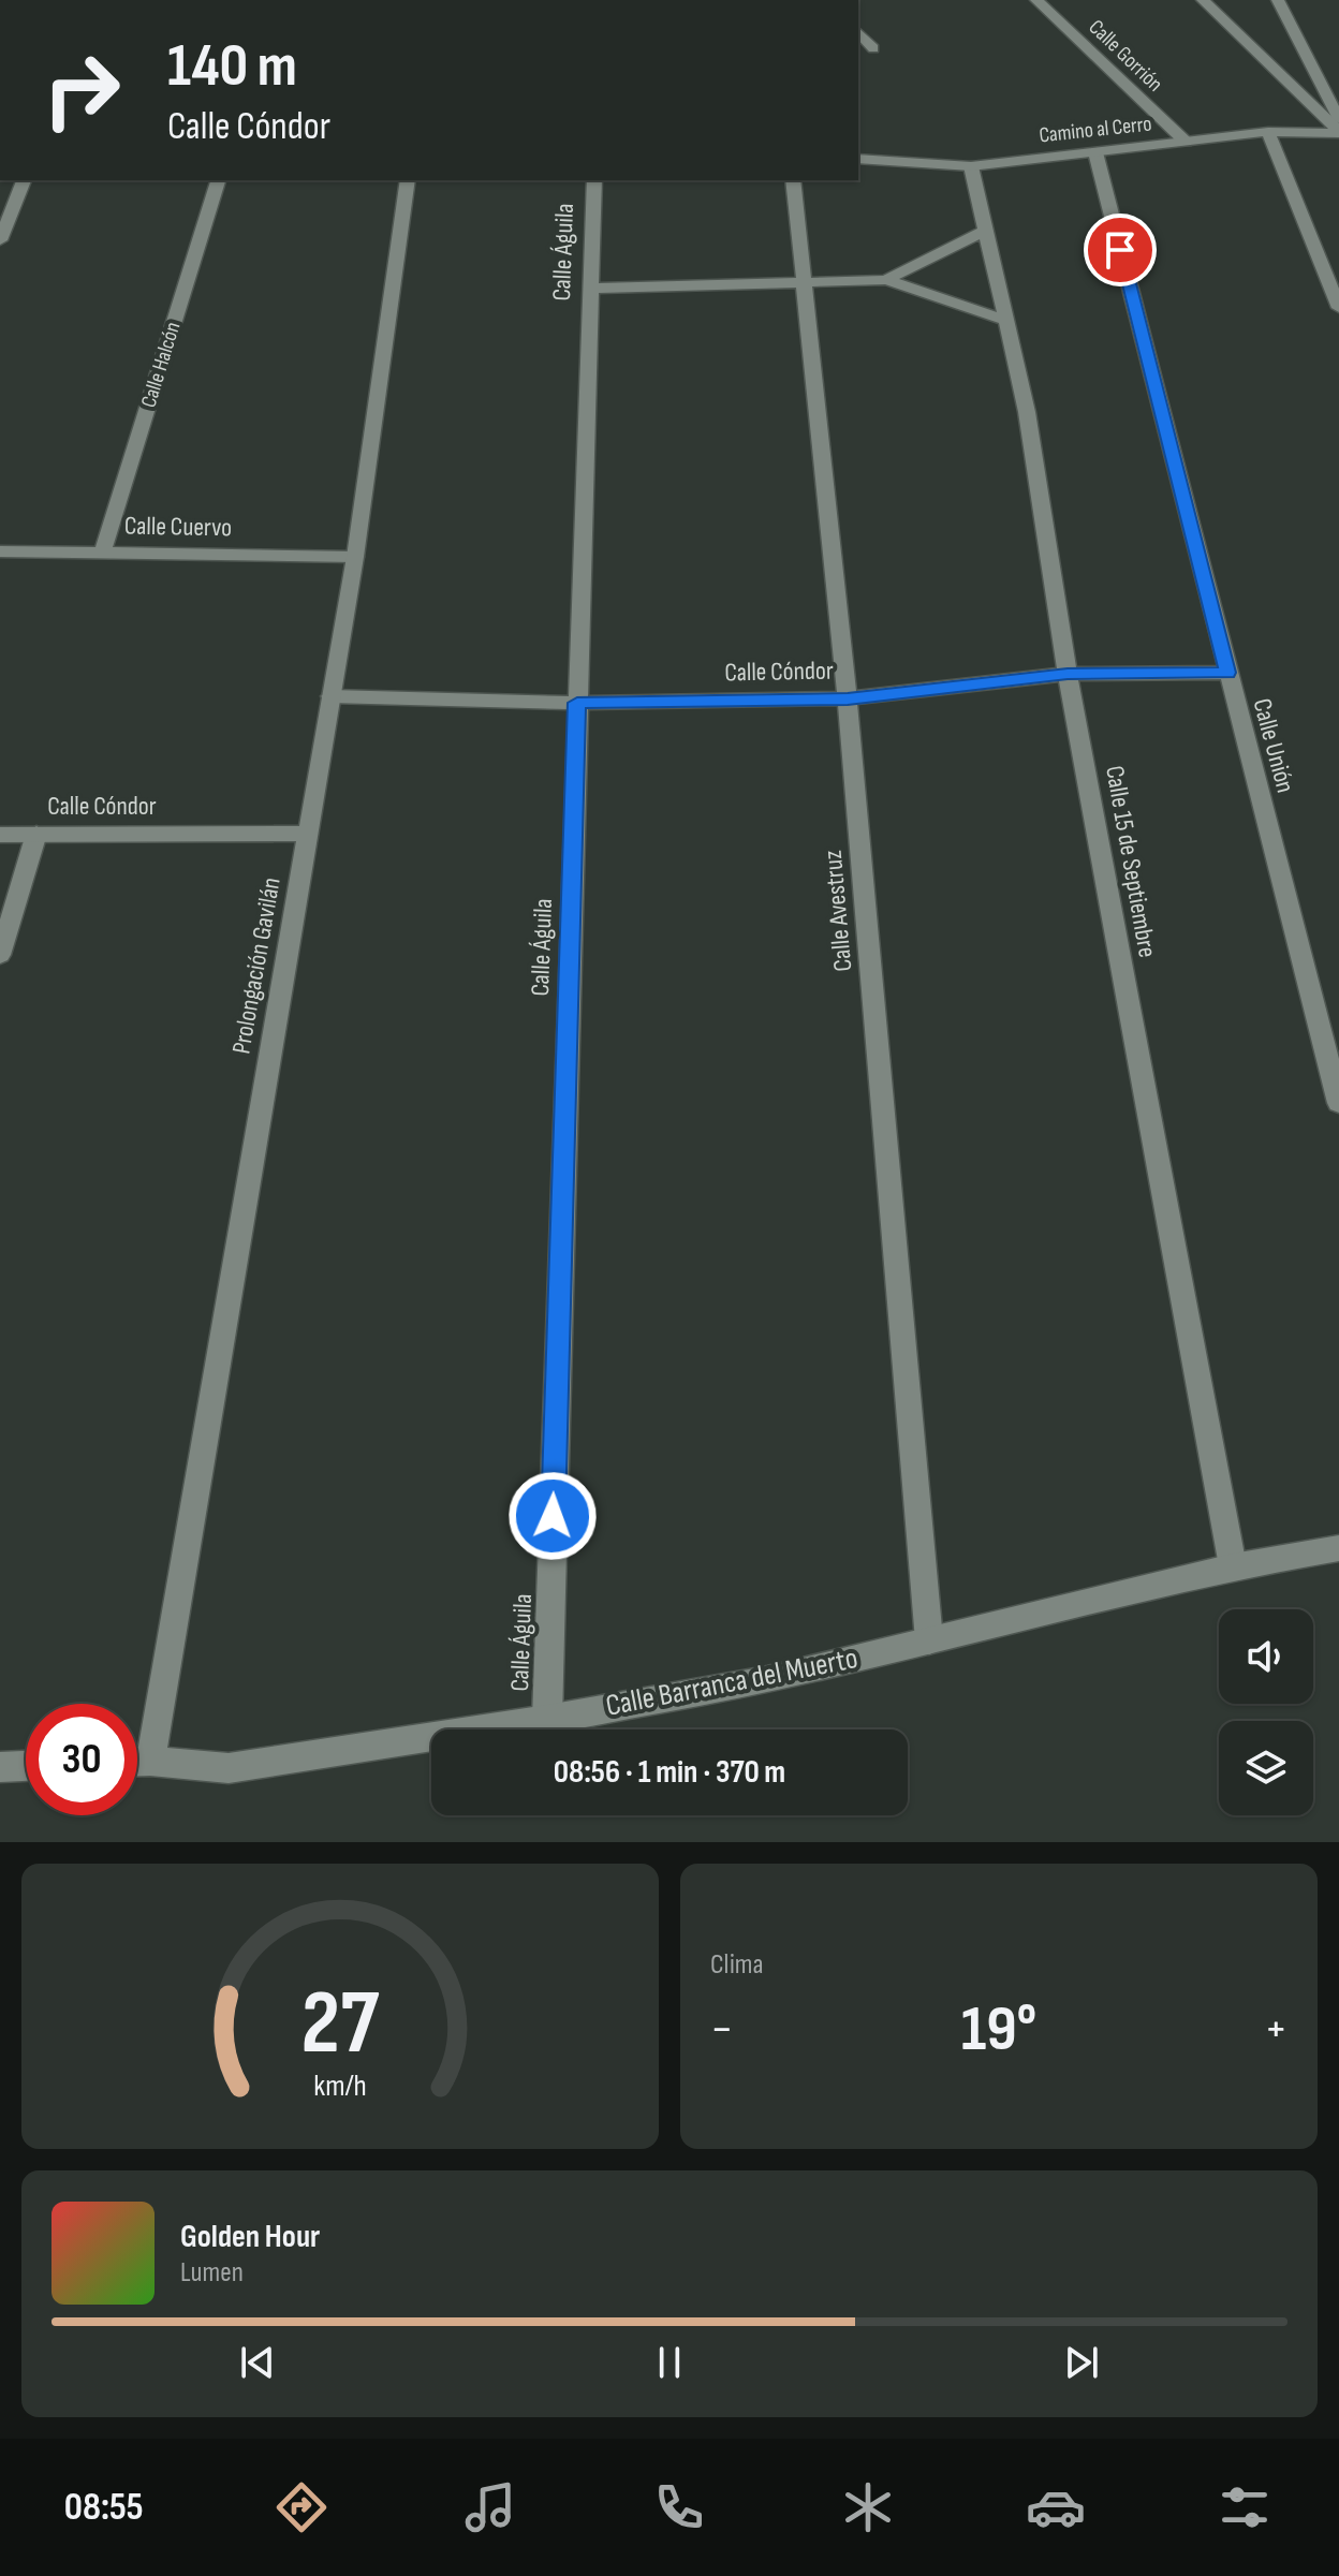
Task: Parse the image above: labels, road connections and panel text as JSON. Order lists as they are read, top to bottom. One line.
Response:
{"streets":{"street":["Calle Gorrión","Camino al Cerro","Calle Águila","Calle Halcón","Calle Cuervo","Calle Cóndor","Calle Unión","Calle 15 de Septiembre","Calle Avestruz","Prolongación Gavilán","Calle Barranca del Muerto"]},"crossings":[["Calle Gorrión","Camino al Cerro"],["Camino al Cerro","Calle Unión"],["Camino al Cerro","Calle 15 de Septiembre"],["Calle Águila","Calle Cóndor"],["Calle Águila","Calle Barranca del Muerto"],["Calle Halcón","Calle Cuervo"],["Calle Cuervo","Prolongación Gavilán"],["Calle Cóndor","Calle Unión"],["Calle Cóndor","Calle 15 de Septiembre"],["Calle Cóndor","Calle Avestruz"],["Calle Cóndor","Prolongación Gavilán"],["Calle 15 de Septiembre","Calle Barranca del Muerto"],["Calle Avestruz","Calle Barranca del Muerto"],["Prolongación Gavilán","Calle Barranca del Muerto"]],"page":{"turn":["140 m","Calle Cóndor"],"limit":"30","trip":"08:56 · 1 min · 370 m","tile":"Clima","heat":["−","19°","+"],"song":["Golden Hour","Lumen"],"tabs":"08:55","gauge":["27","km/h"]}}
